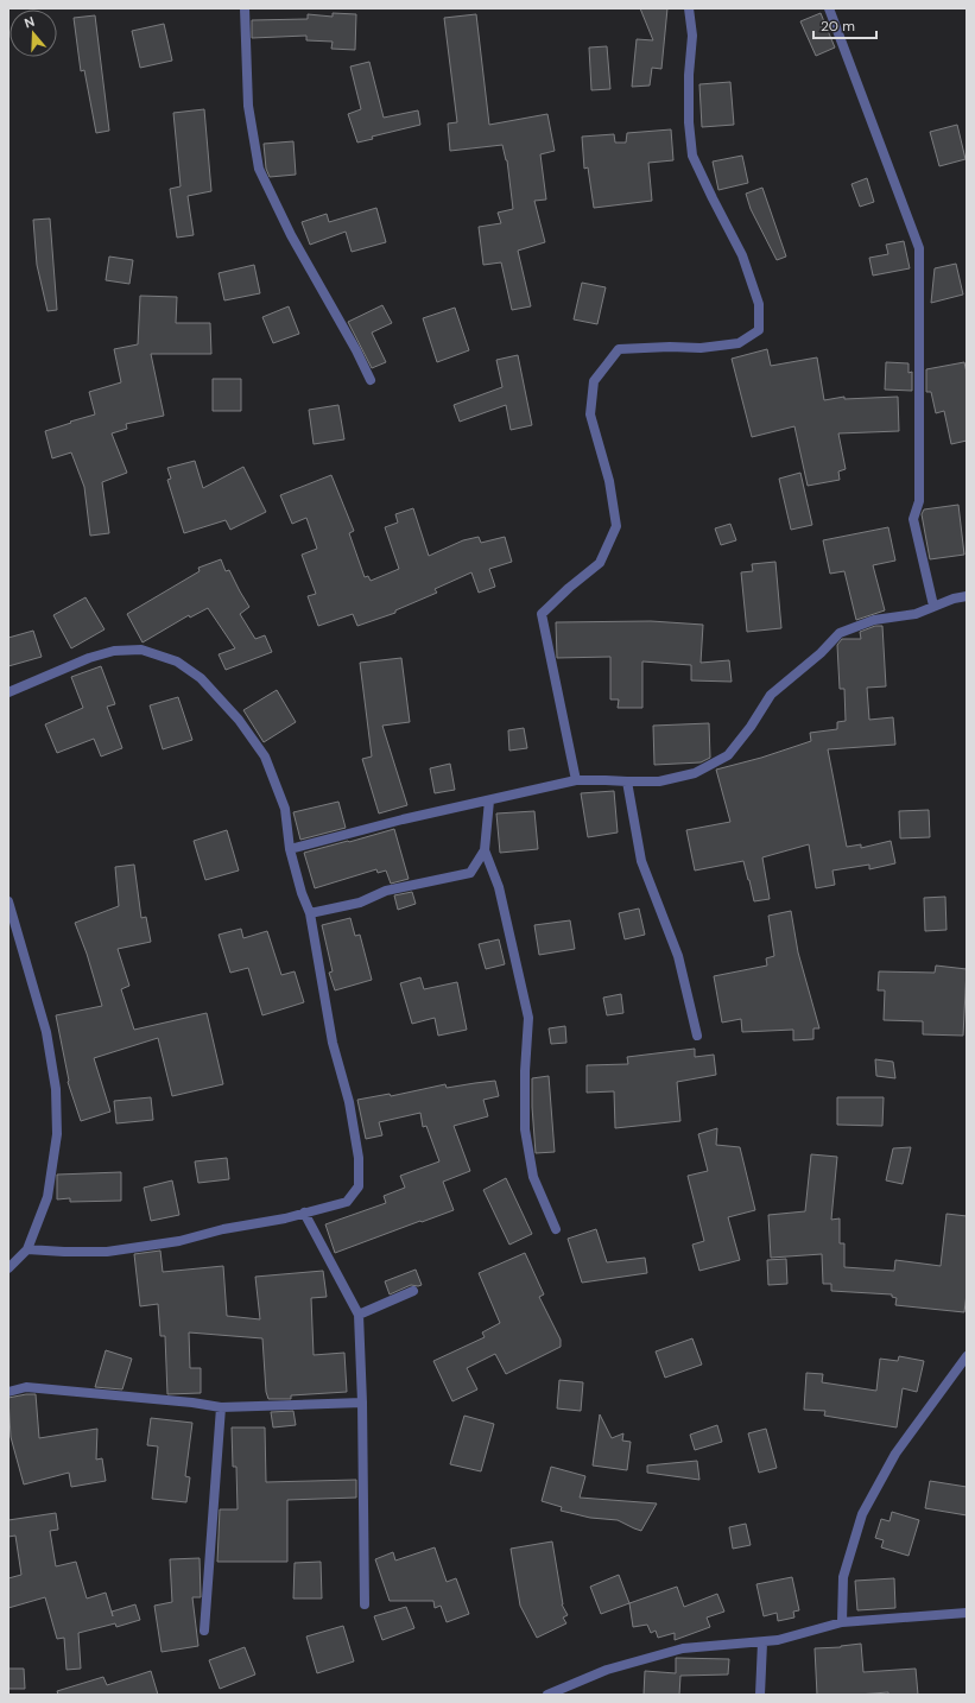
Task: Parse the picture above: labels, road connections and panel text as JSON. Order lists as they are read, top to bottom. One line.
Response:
{"scale_bar":"20 m","north":"top"}
